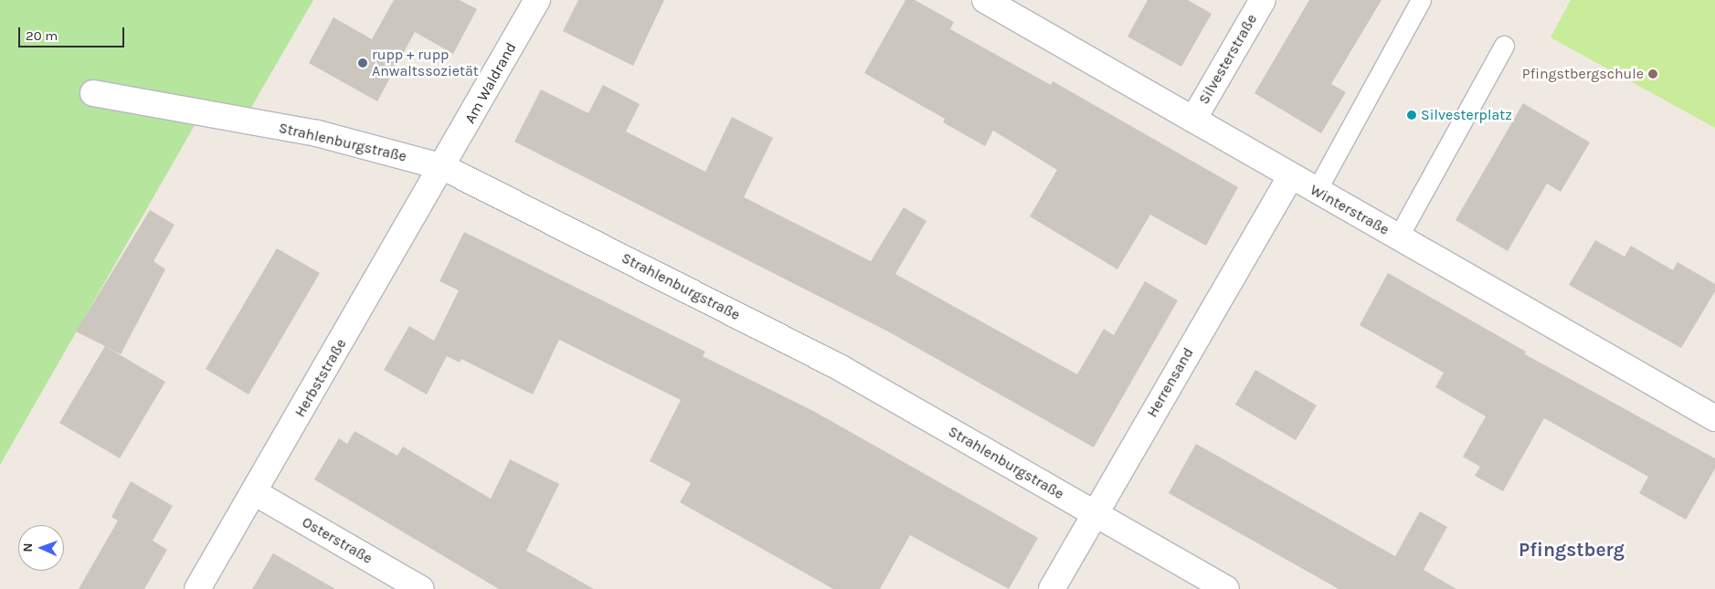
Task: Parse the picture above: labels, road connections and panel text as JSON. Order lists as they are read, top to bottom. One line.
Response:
{"streets":{"street":["Silvesterstraße","Am Waldrand","Strahlenburgstraße","Winterstraße","Herbststraße","Herrensand","Osterstraße"]},"crossings":[["Silvesterstraße","Winterstraße"],["Am Waldrand","Strahlenburgstraße"],["Am Waldrand","Herbststraße"],["Strahlenburgstraße","Herbststraße"],["Strahlenburgstraße","Herrensand"],["Winterstraße","Herrensand"],["Herbststraße","Osterstraße"]],"districts":["Pfingstberg"],"places":["rupp + rupp Anwaltssozietät","Pfingstbergschule","Silvesterplatz"],"scale_bar":"20 m","north":"left"}
